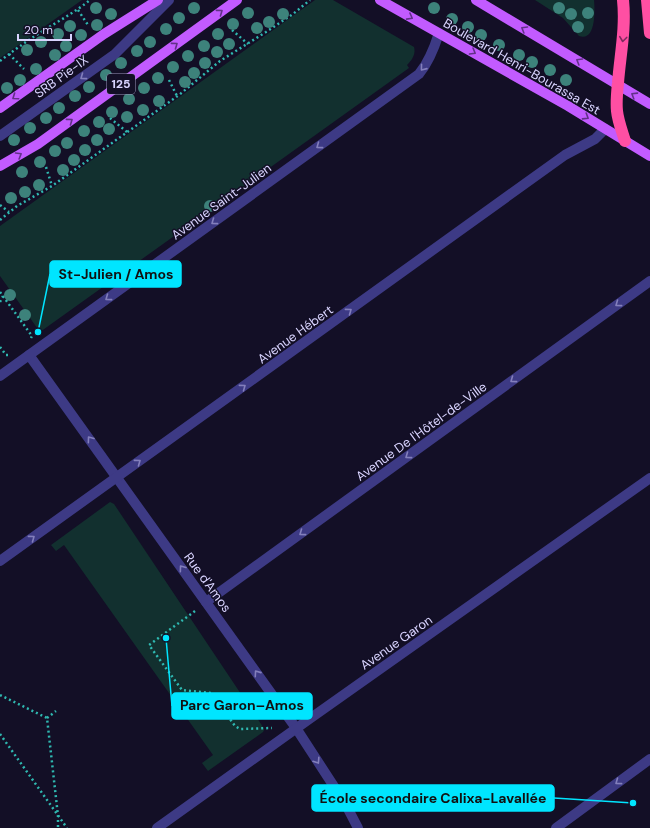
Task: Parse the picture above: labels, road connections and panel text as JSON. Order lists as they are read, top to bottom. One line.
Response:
{"streets":{"main road":["Boulevard Henri-Bourassa Est","125"],"street":["SRB Pie-IX","Avenue Saint-Julien","Avenue Hébert","Avenue De l'Hôtel-de-Ville","Rue d'Amos","Avenue Garon"]},"crossings":[["Boulevard Henri-Bourassa Est","Avenue Saint-Julien"],["Boulevard Henri-Bourassa Est","Avenue Hébert"],["Avenue Saint-Julien","Rue d'Amos"],["Avenue Hébert","Rue d'Amos"],["Avenue De l'Hôtel-de-Ville","Rue d'Amos"],["Rue d'Amos","Avenue Garon"]],"one_way":["SRB Pie-IX","Avenue Saint-Julien","Avenue Hébert","Avenue De l'Hôtel-de-Ville"],"places":["St-Julien / Amos","Parc Garon–Amos","École secondaire Calixa-Lavallée"],"scale_bar":"20 m"}
